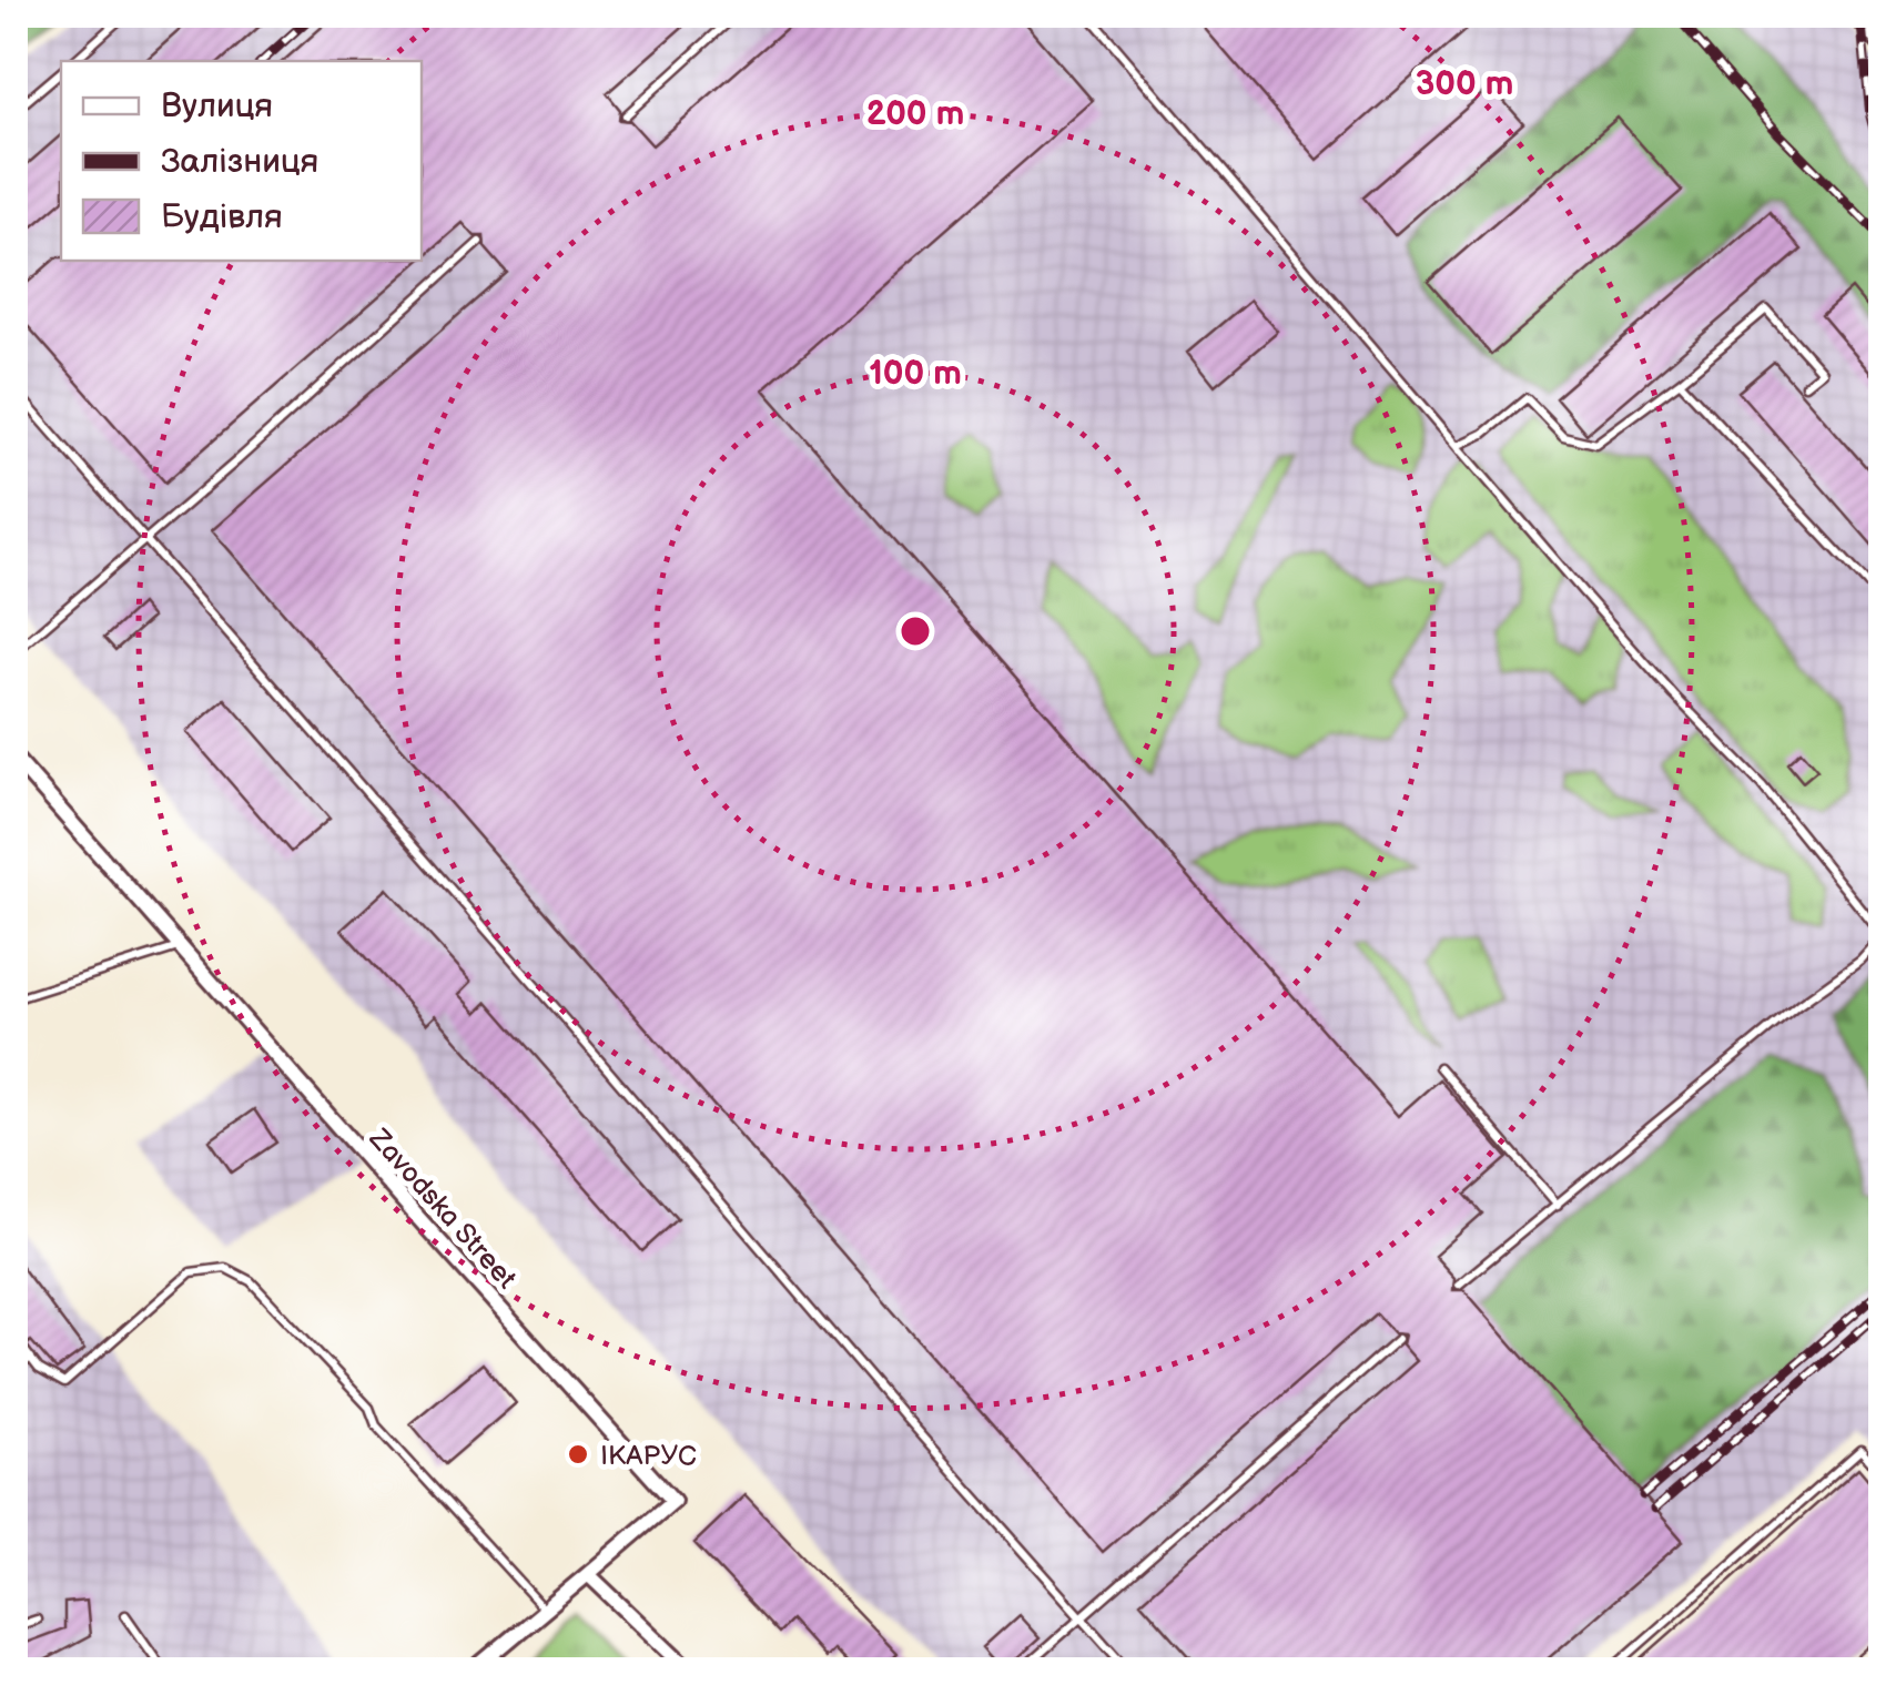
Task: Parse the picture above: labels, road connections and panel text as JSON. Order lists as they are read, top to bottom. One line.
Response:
{"streets":{"street":["Zavodska Street"]},"places":["ІКАРУС"],"legend":["Вулиця","Залізниця","Будівля"],"rings":["300 m","200 m","100 m"]}
